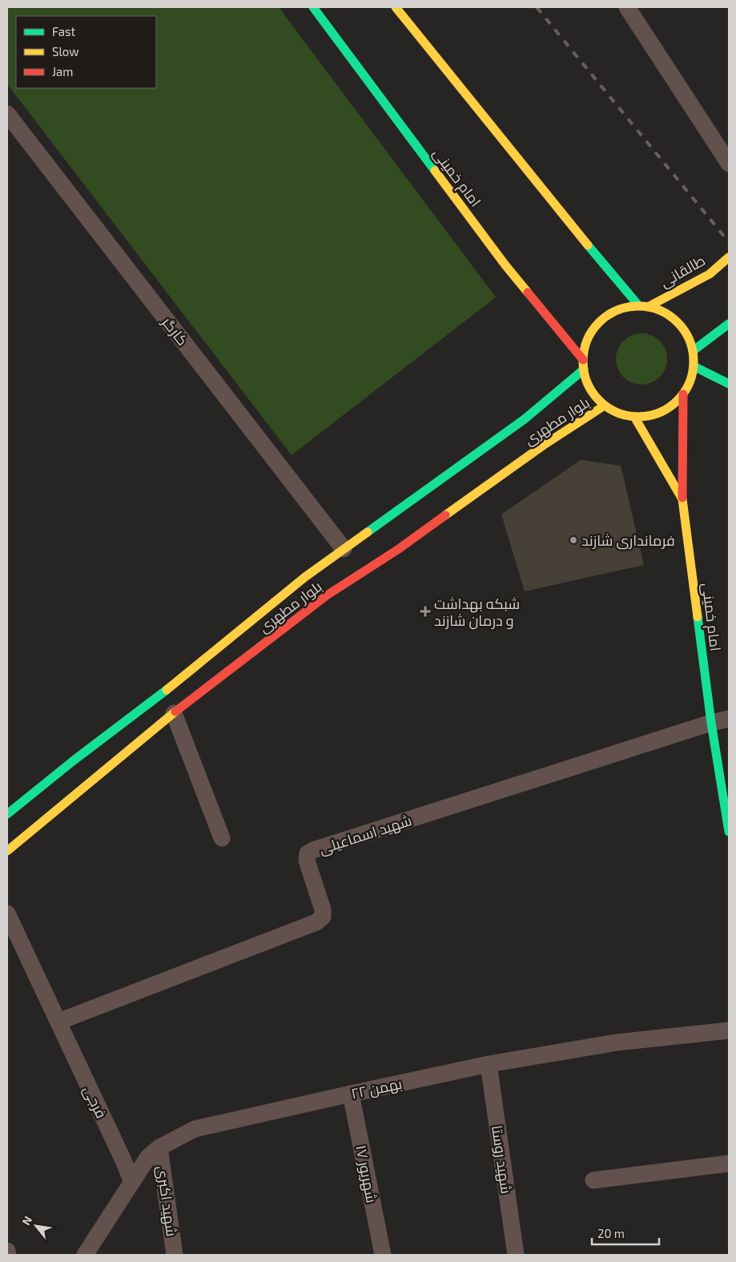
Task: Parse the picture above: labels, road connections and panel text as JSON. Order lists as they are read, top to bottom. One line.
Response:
{"streets":{"main road":["امام خمینی","طالقانی","بلوار مطهری"],"street":["کارگر","شهید اسماعیلی","۲۲ بهمن","فرجی","شهید روستا","۱۷ شهریور","شهید اکبری"]},"crossings":[["امام خمینی","طالقانی"],["امام خمینی","بلوار مطهری"],["امام خمینی","شهید اسماعیلی"],["طالقانی","بلوار مطهری"],["کارگر","بلوار مطهری"],["شهید اسماعیلی","فرجی"],["۲۲ بهمن","فرجی"],["۲۲ بهمن","شهید روستا"],["۲۲ بهمن","۱۷ شهریور"],["۲۲ بهمن","شهید اکبری"]],"places":{"other":["فرمانداری شازند"],"health":["شبکه بهداشت و درمان شازند"]},"legend":["Fast","Slow","Jam"],"scale_bar":"20 m","north":"top left"}
